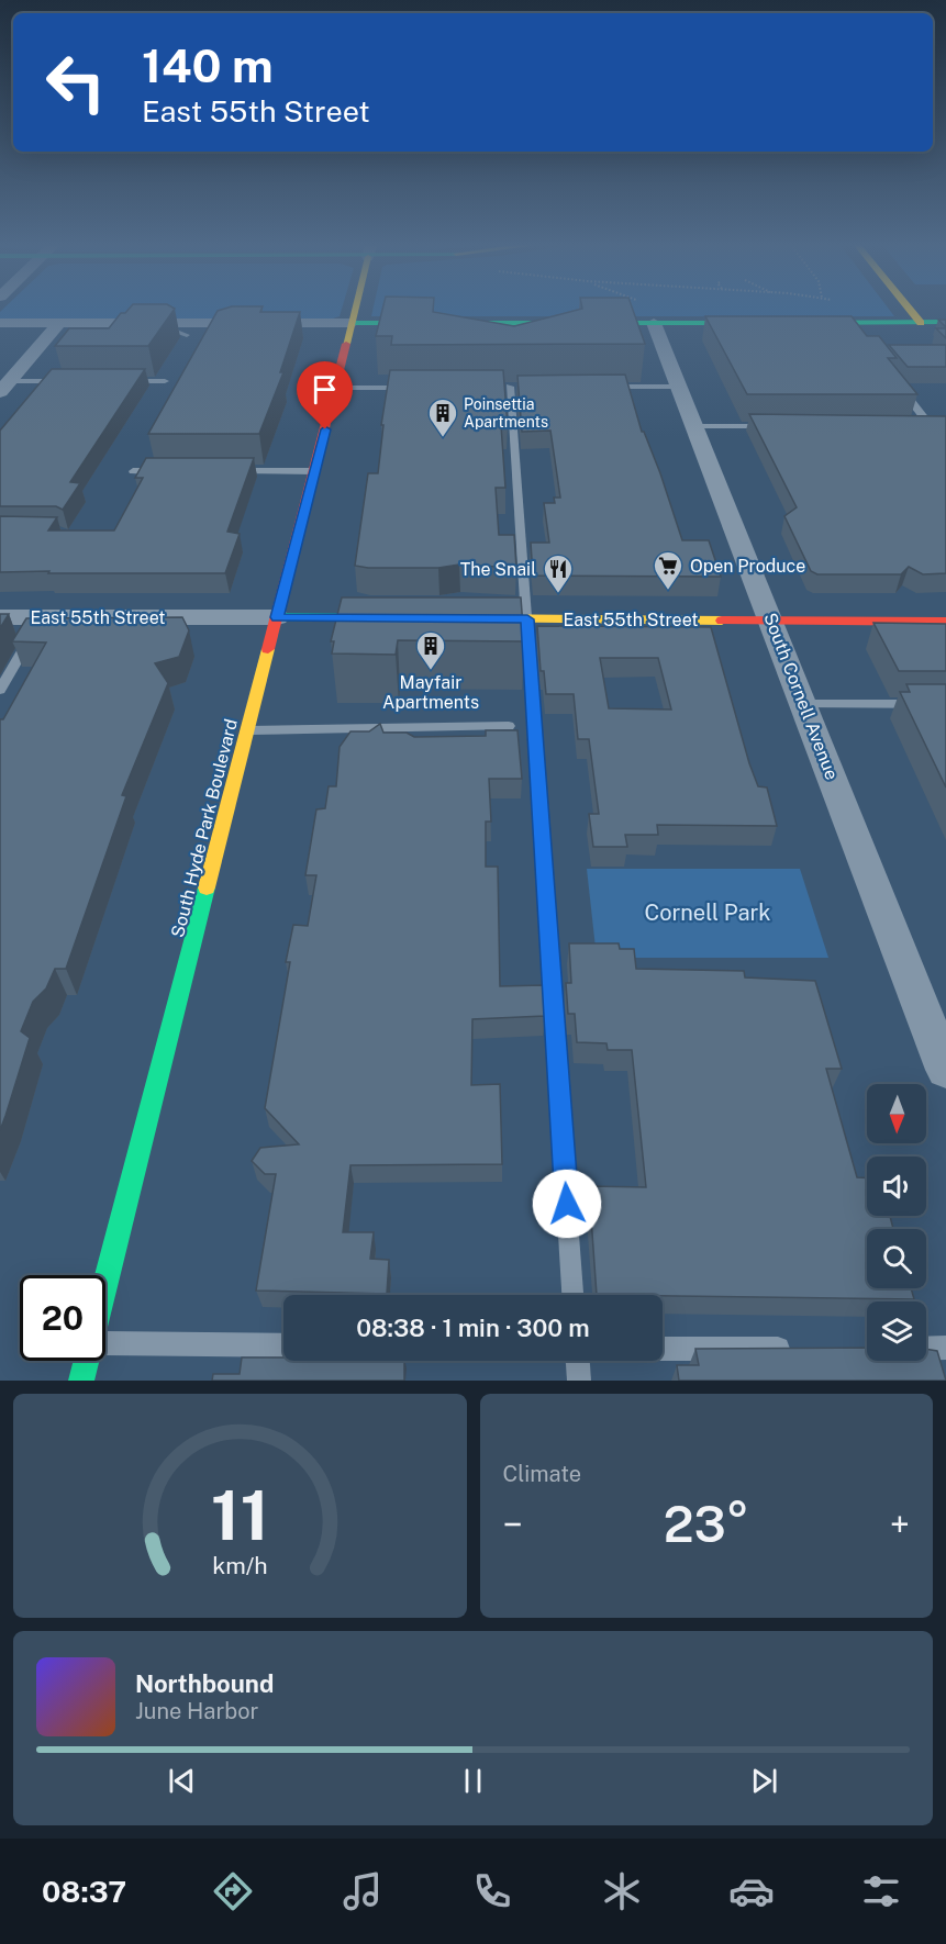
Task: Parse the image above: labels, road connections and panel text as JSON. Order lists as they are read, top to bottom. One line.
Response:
{"streets":{"main road":["East 55th Street","South Hyde Park Boulevard"],"street":["South Cornell Avenue"]},"crossings":[["East 55th Street","South Cornell Avenue"],["East 55th Street","South Hyde Park Boulevard"]],"parks":["Cornell Park"],"places":{"building":["Poinsettia Apartments","Mayfair Apartments"],"supermarket":["Open Produce"],"restaurant":["The Snail"]},"north":"bottom","page":{"turn":["140 m","East 55th Street"],"limit":"20","trip":"08:38 · 1 min · 300 m","tile":"Climate","heat":["−","23°","+"],"song":["Northbound","June Harbor"],"tabs":"08:37","gauge":["11","km/h"]}}
